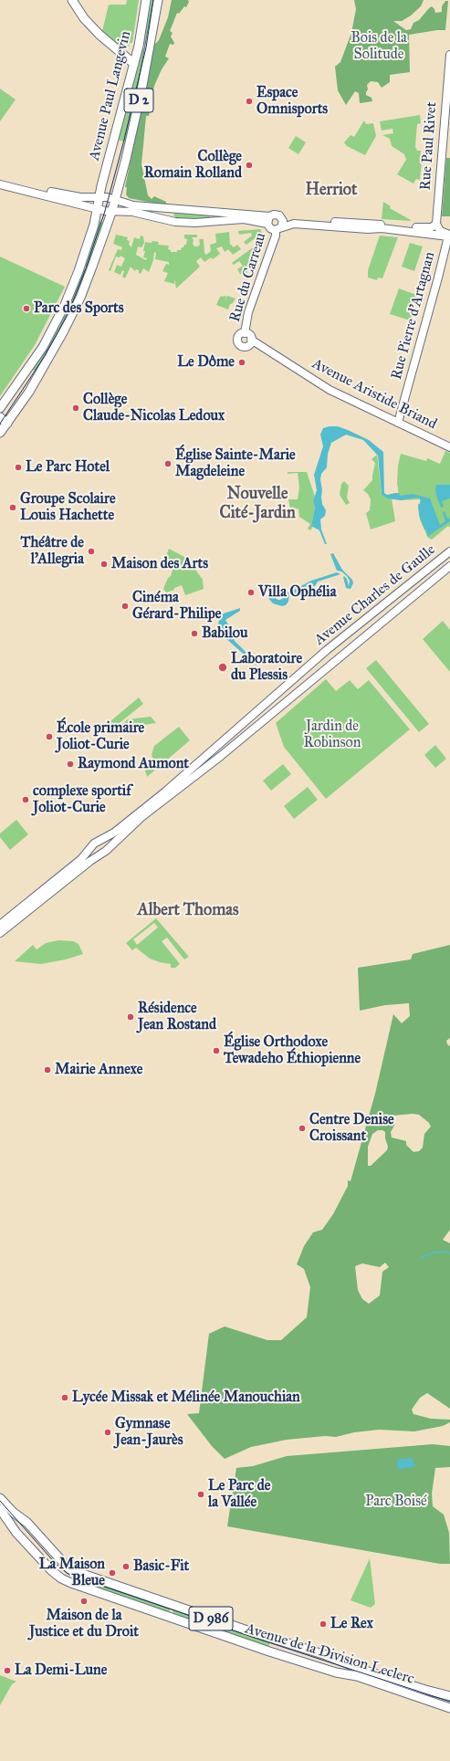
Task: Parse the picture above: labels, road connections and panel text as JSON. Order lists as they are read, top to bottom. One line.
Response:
{"streets":{"main road":["Avenue Paul Langevin","D 2","D 986","Avenue de la Division Leclerc"],"street":["Rue Paul Rivet","Rue du Carreau","Rue Pierre d'Artagnan","Avenue Aristide Briand","Avenue Charles de Gaulle"]},"crossings":[["Rue du Carreau","Avenue Aristide Briand"],["Rue Pierre d'Artagnan","Avenue Aristide Briand"]],"districts":["Herriot","Nouvelle Cité-Jardin","Albert Thomas"],"parks":["Bois de la Solitude","Jardin de Robinson","Parc Boisé"],"places":["Espace Omnisports","Collège Romain Rolland","Parc des Sports","Le Dôme","Collège Claude-Nicolas Ledoux","Église Sainte-Marie Magdeleine","Le Parc Hotel","Groupe Scolaire Louis Hachette","Théâtre de l’Allegria","Maison des Arts","Villa Ophélia","Cinéma Gérard-Philipe","Babilou","Laboratoire du Plessis","École primaire Joliot-Curie","Raymond Aumont","complexe sportif Joliot-Curie","Résidence Jean Rostand","Église Orthodoxe Tewadeho Éthiopienne","Mairie Annexe","Centre Denise Croissant","Lycée Missak et Mélinée Manouchian","Gymnase Jean-Jaurès","Le Parc de la Vallée","Basic-Fit","La Maison Bleue","Maison de la Justice et du Droit","Le Rex","La Demi-Lune"]}
